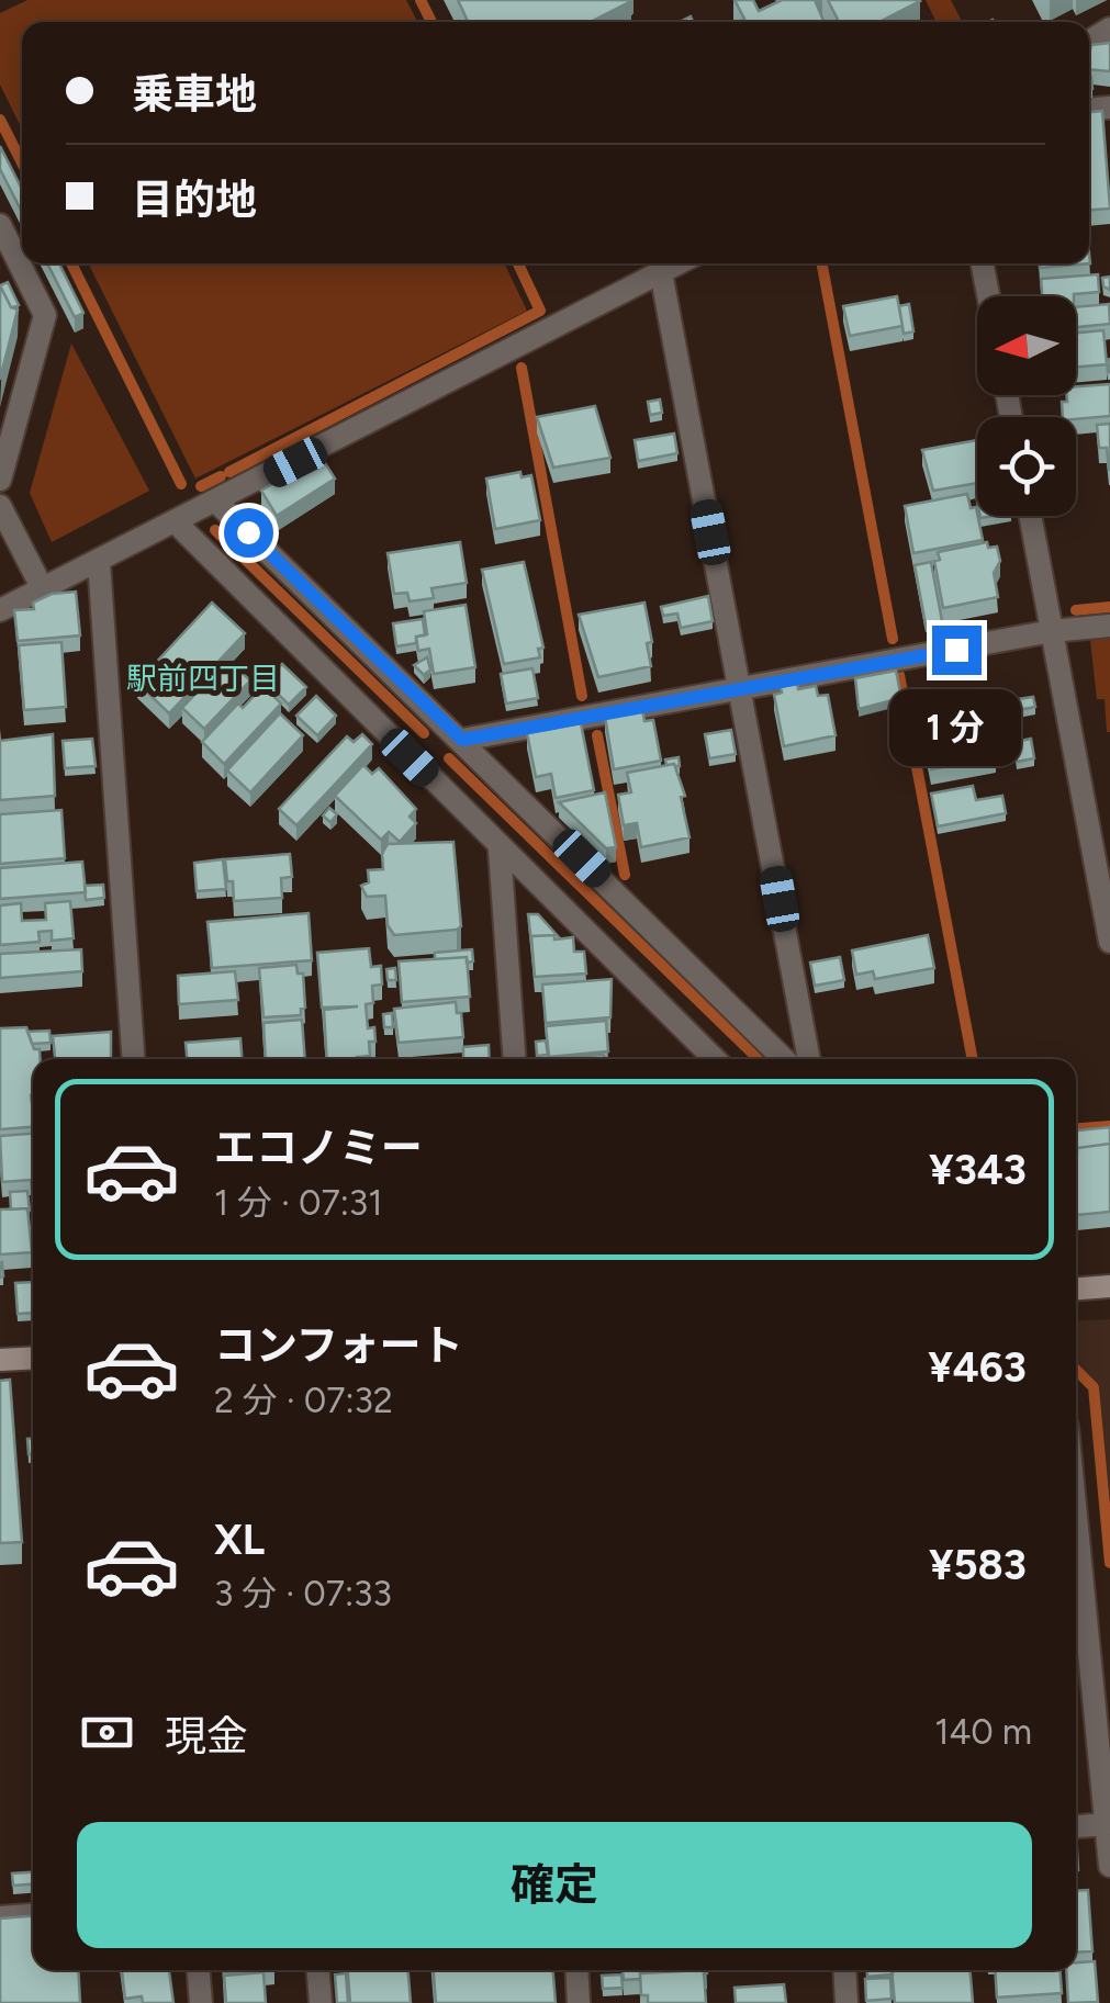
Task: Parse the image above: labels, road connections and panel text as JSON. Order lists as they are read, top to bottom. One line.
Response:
{"districts":["駅前四丁目"],"north":"left","page":{"banner":["乗車地","目的地"],"bubble":"1 分","list":[{"name":"エコノミー","note":"1 分 · 07:31","value":"¥343"},{"name":"コンフォート","note":"2 分 · 07:32","value":"¥463"},{"name":"XL","note":"3 分 · 07:33","value":"¥583"}],"pay":["現金","140 m"],"buttons":"確定"}}
